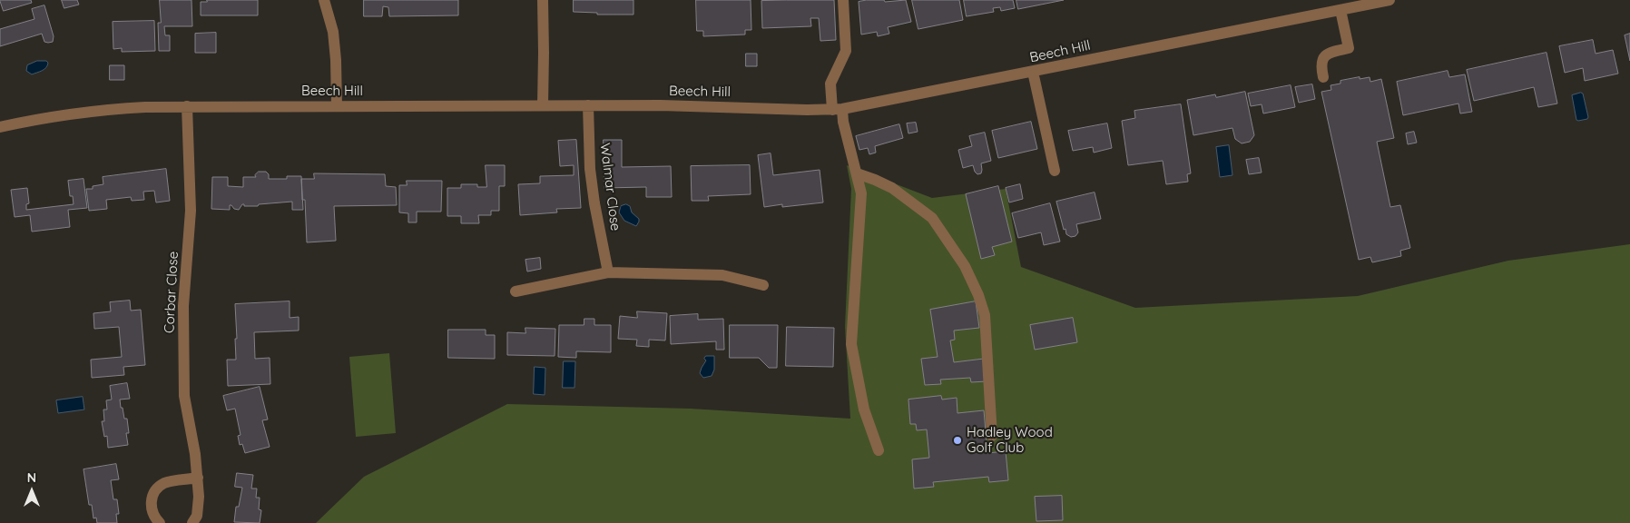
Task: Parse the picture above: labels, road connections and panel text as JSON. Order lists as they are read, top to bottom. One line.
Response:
{"streets":{"street":["Beech Hill","Walmar Close","Corbar Close"]},"crossings":[["Beech Hill","Walmar Close"],["Beech Hill","Corbar Close"]],"places":["Hadley Wood Golf Club"],"north":"top"}
